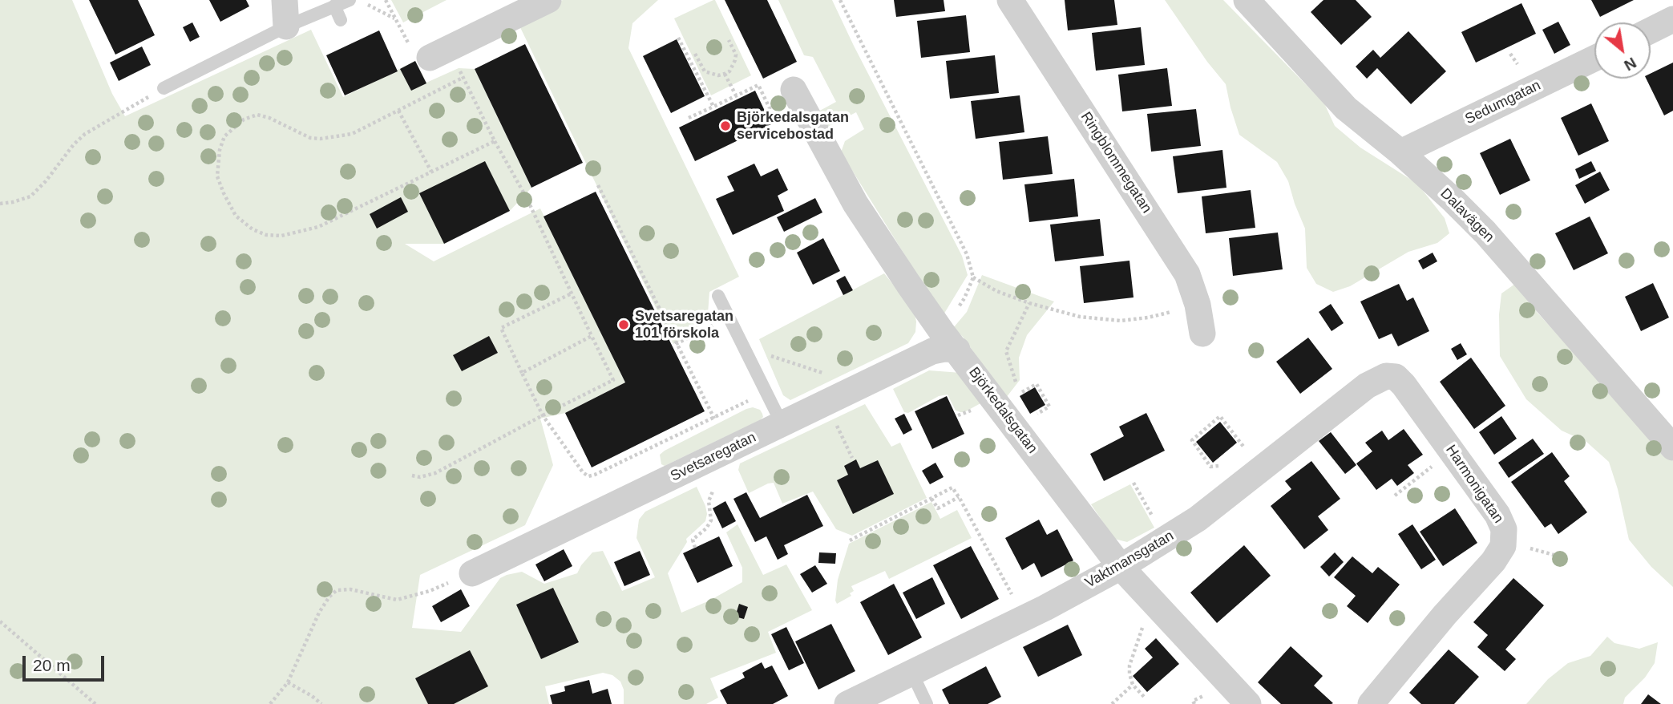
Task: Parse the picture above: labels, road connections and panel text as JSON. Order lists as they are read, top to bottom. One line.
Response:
{"streets":{"street":["Sedumgatan","Ringblommegatan","Dalavägen","Björkedalsgatan","Svetsaregatan","Harmonigatan","Vaktmansgatan"]},"crossings":[["Sedumgatan","Dalavägen"],["Björkedalsgatan","Svetsaregatan"],["Björkedalsgatan","Vaktmansgatan"],["Harmonigatan","Vaktmansgatan"]],"places":["Björkedalsgatan servicebostad","Svetsaregatan 101 förskola"],"scale_bar":"20 m","north":"bottom right"}
